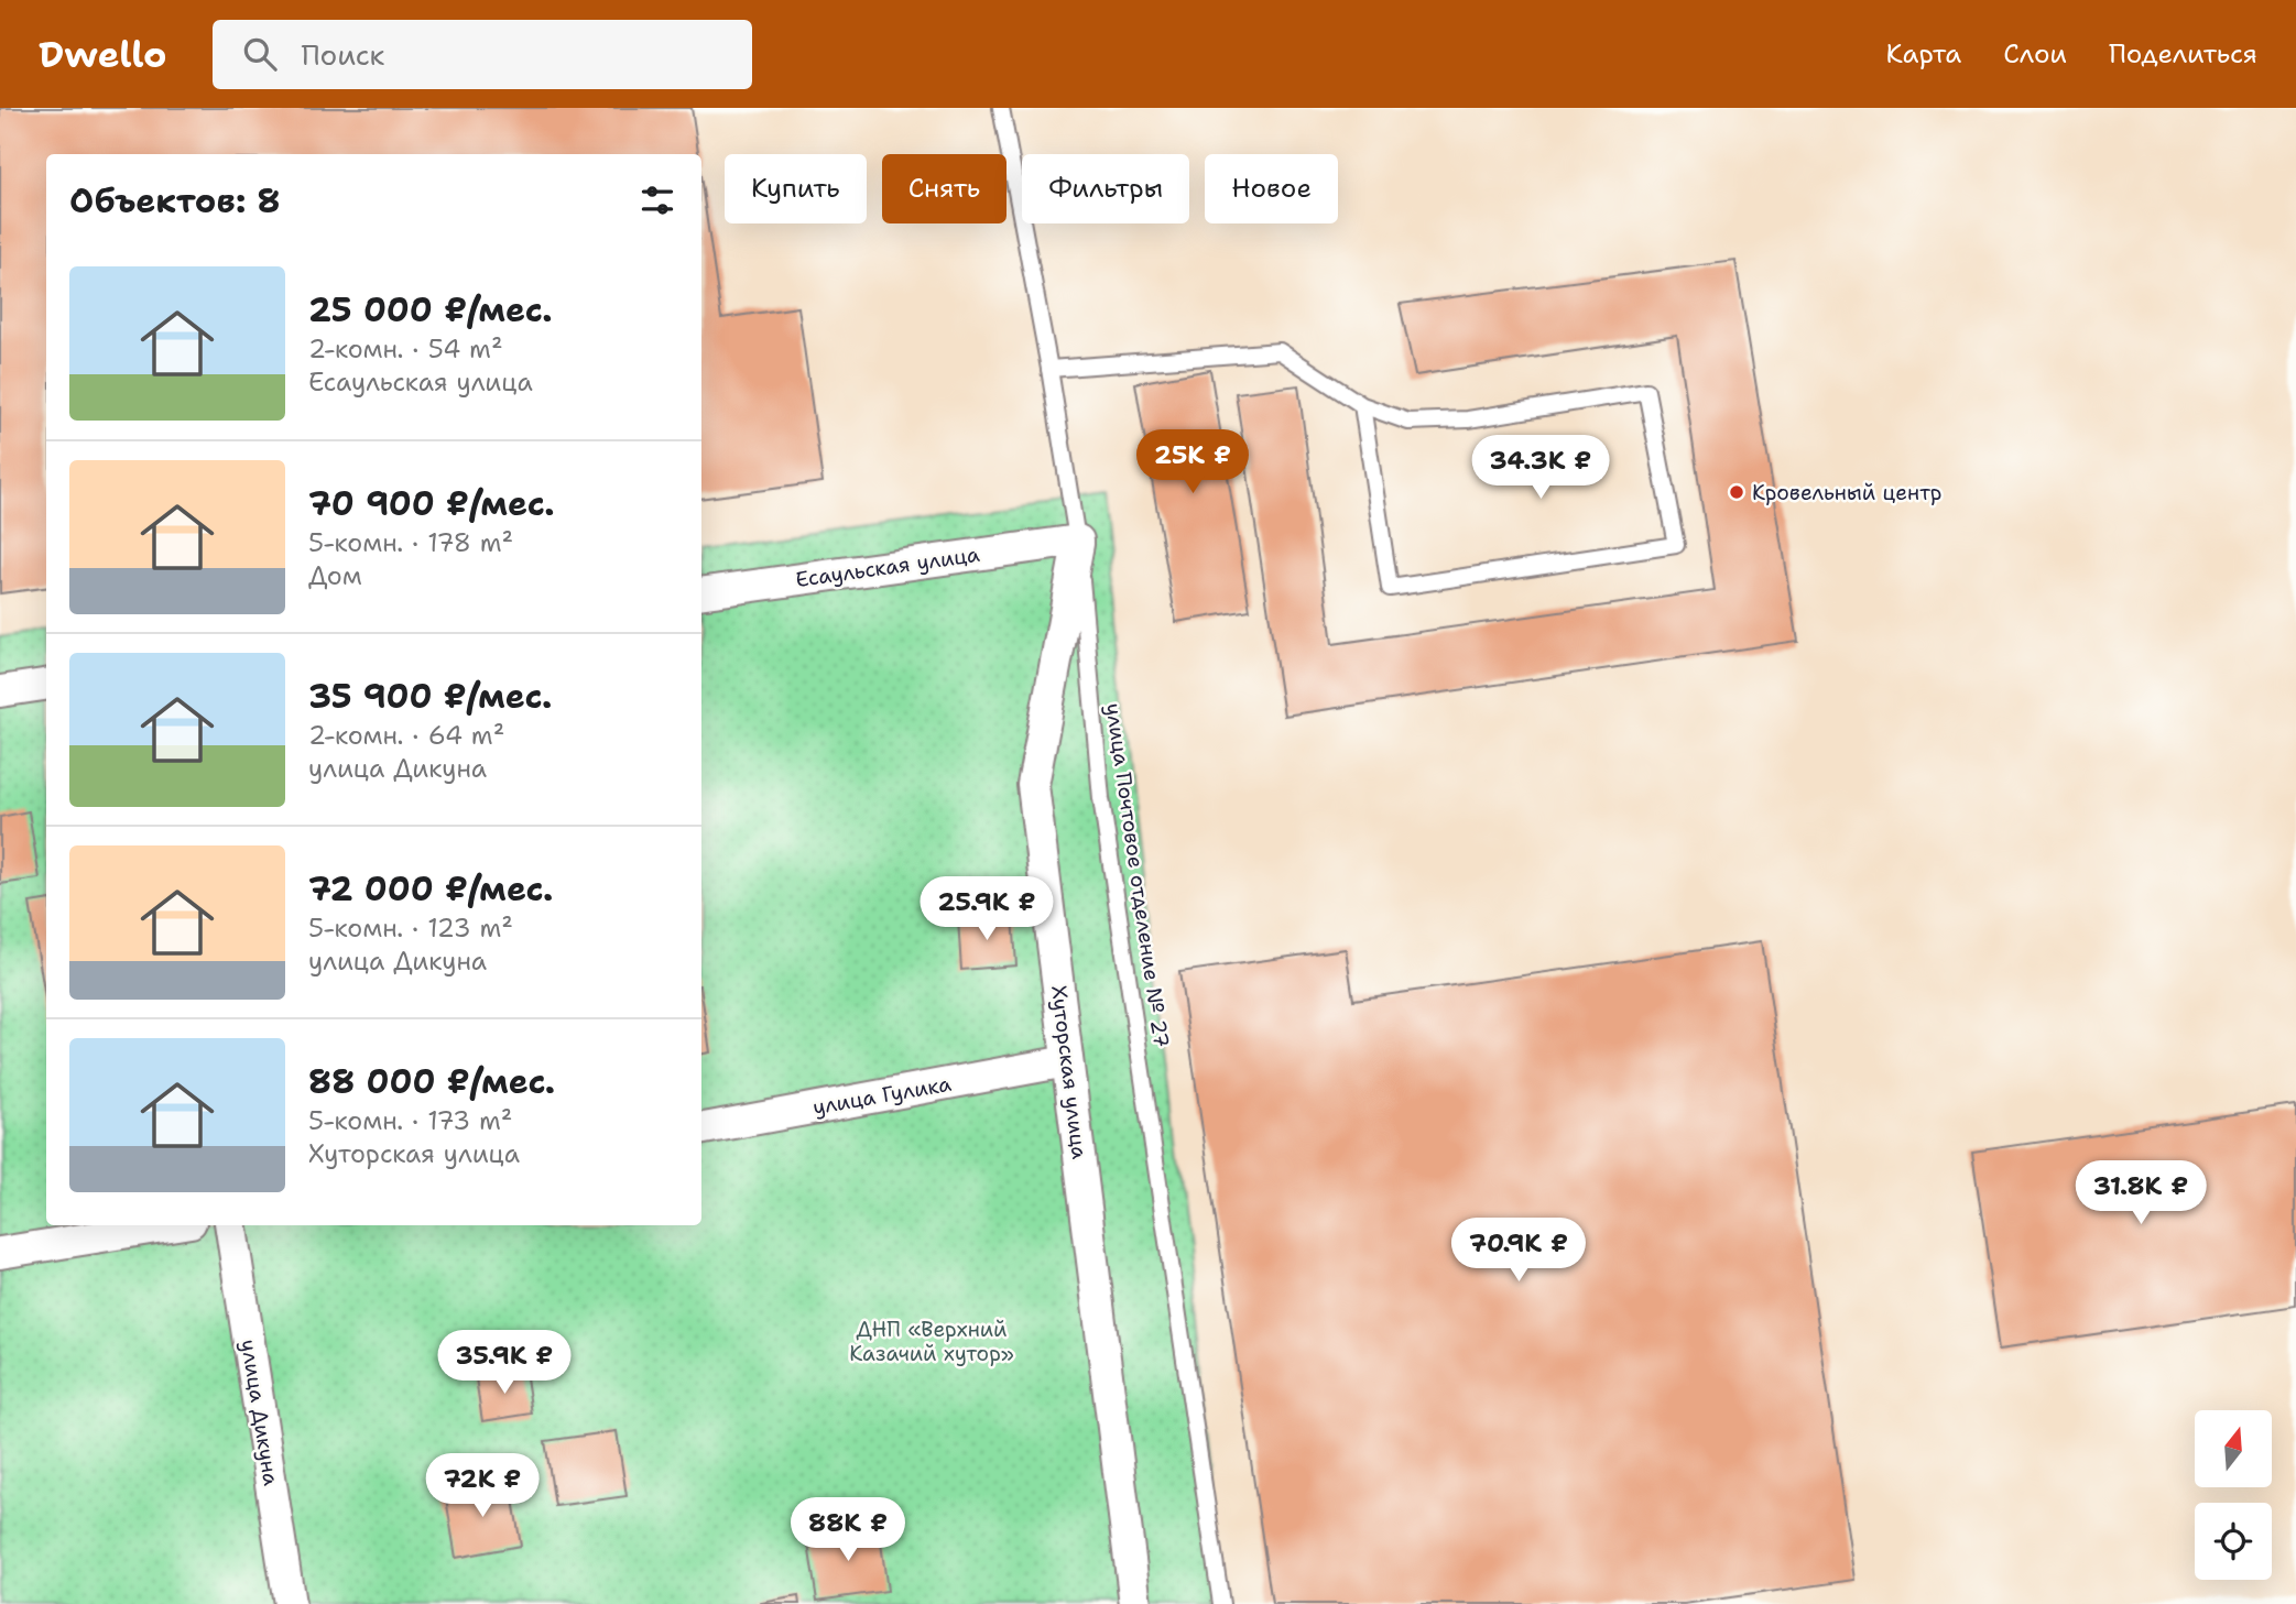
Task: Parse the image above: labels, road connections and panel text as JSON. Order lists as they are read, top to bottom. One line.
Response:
{"streets":{"street":["Есаульская улица","Хуторская улица","улица Гулика","улица Дикуна"],"lane":["улица Почтовое отделение № 27"]},"crossings":[["Есаульская улица","улица Почтовое отделение № 27"],["Есаульская улица","Хуторская улица"],["улица Почтовое отделение № 27","Хуторская улица"],["Хуторская улица","улица Гулика"]],"parks":["ДНП «Верхний Казачий хутор»"],"places":["Кровельный центр"],"north":"top","page":{"header":"Dwello","search":"Поиск","nav":["Карта","Слои","Поделиться"],"chip":["Купить","Снять","Фильтры","Новое"],"heading":"Объектов: 8","list":[{"name":"25 000 ₽/мес.","note":"2-комн. · 54 m² · Есаульская улица"},{"name":"70 900 ₽/мес.","note":"5-комн. · 178 m² · Дом"},{"name":"35 900 ₽/мес.","note":"2-комн. · 64 m² · улица Дикуна"},{"name":"72 000 ₽/мес.","note":"5-комн. · 123 m² · улица Дикуна"},{"name":"88 000 ₽/мес.","note":"5-комн. · 173 m² · Хуторская улица"}],"price":["25K ₽","34.3K ₽","25.9K ₽","31.8K ₽","70.9K ₽","35.9K ₽","72K ₽","88K ₽"]}}
